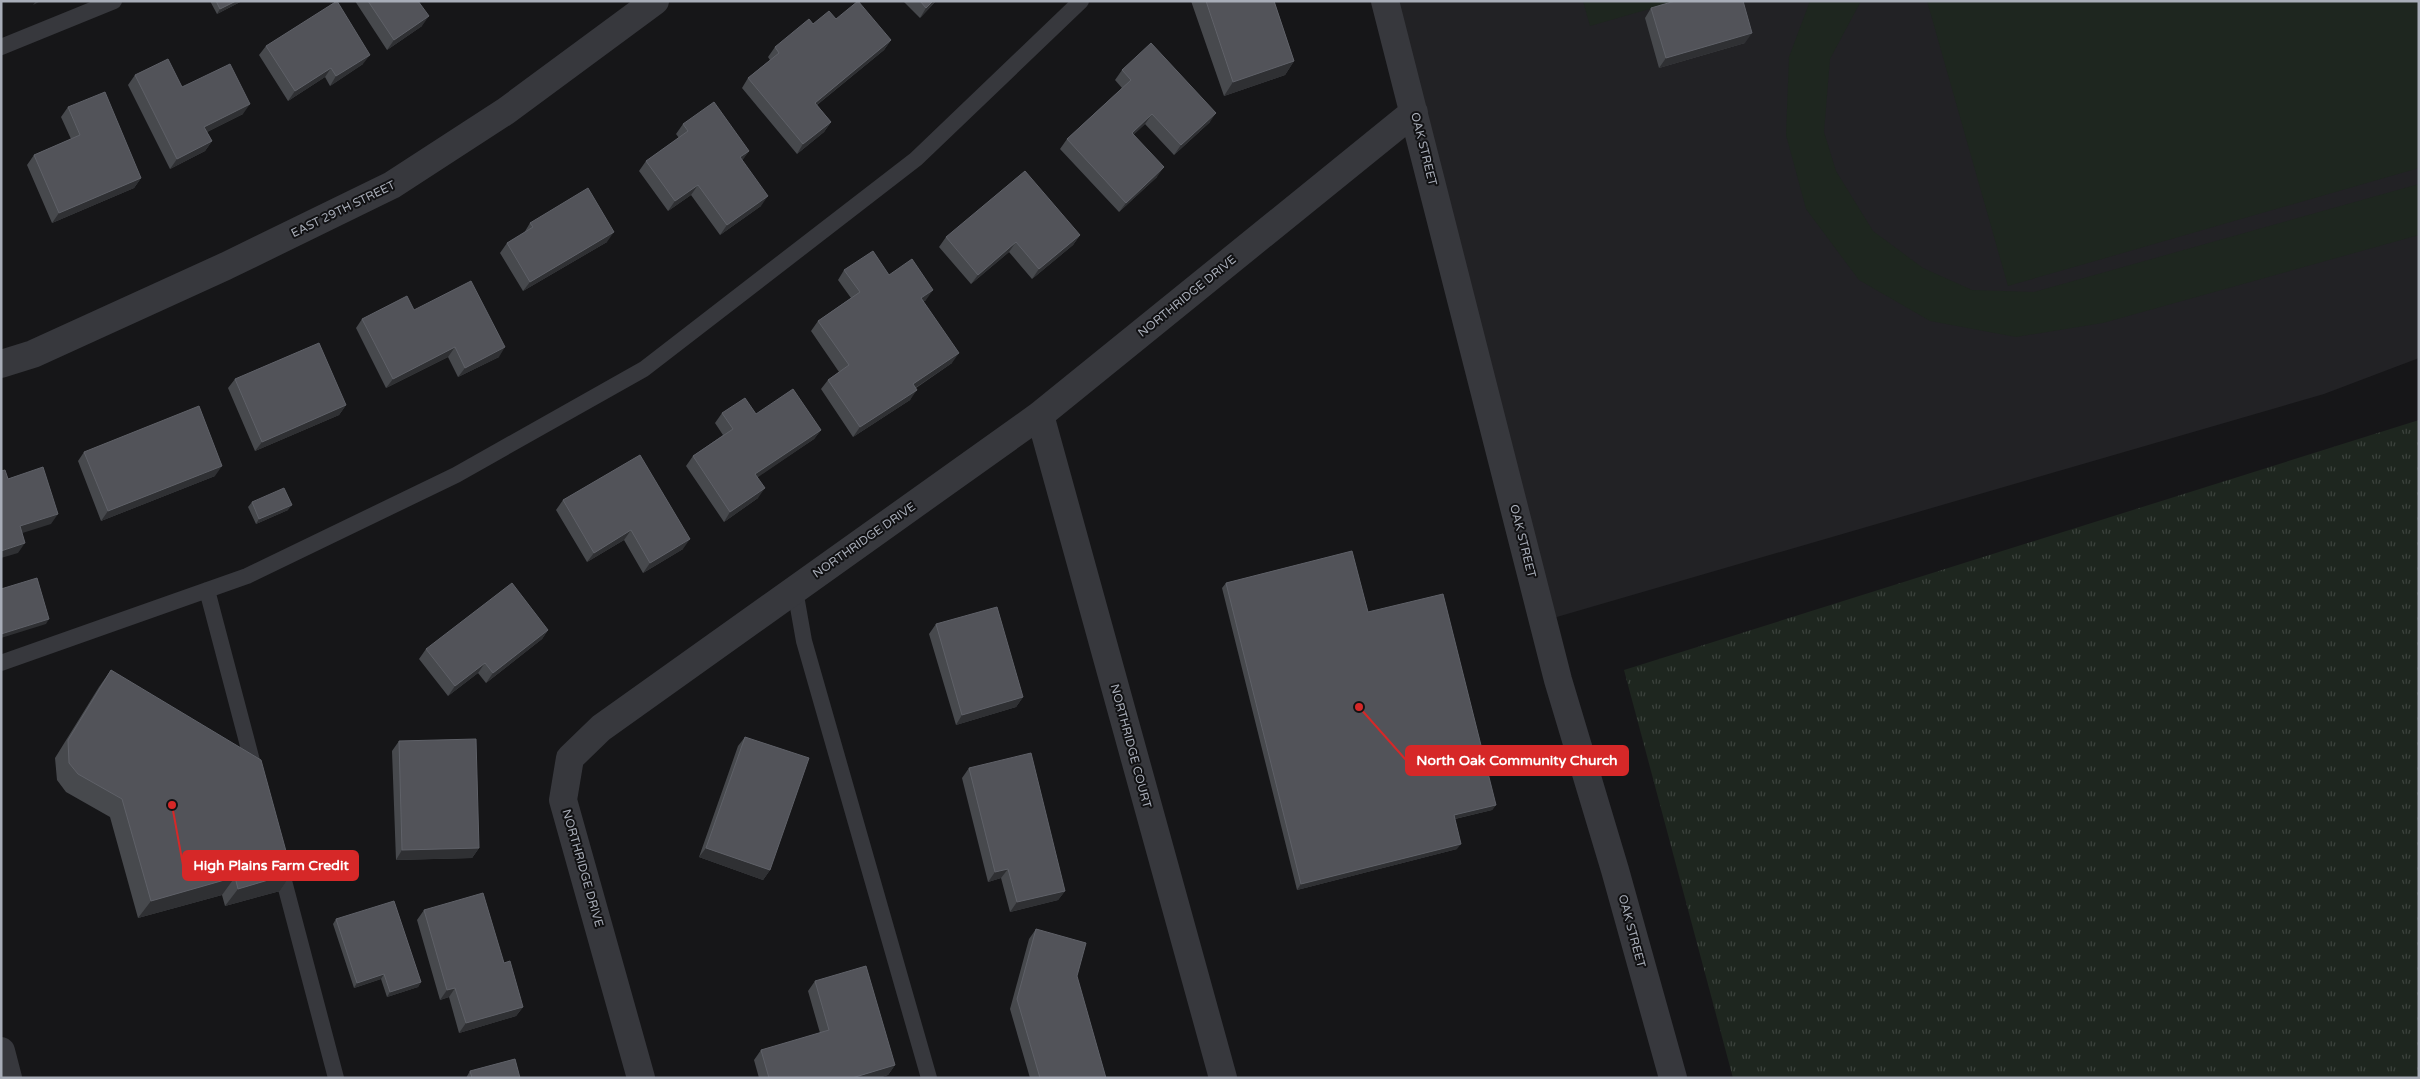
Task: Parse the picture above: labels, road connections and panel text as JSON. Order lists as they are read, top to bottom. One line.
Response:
{"streets":{"street":["OAK STREET","EAST 29TH STREET","NORTHRIDGE DRIVE","NORTHRIDGE COURT"]},"crossings":[["OAK STREET","NORTHRIDGE DRIVE"],["NORTHRIDGE DRIVE","NORTHRIDGE COURT"]],"places":["North Oak Community Church","High Plains Farm Credit"]}
